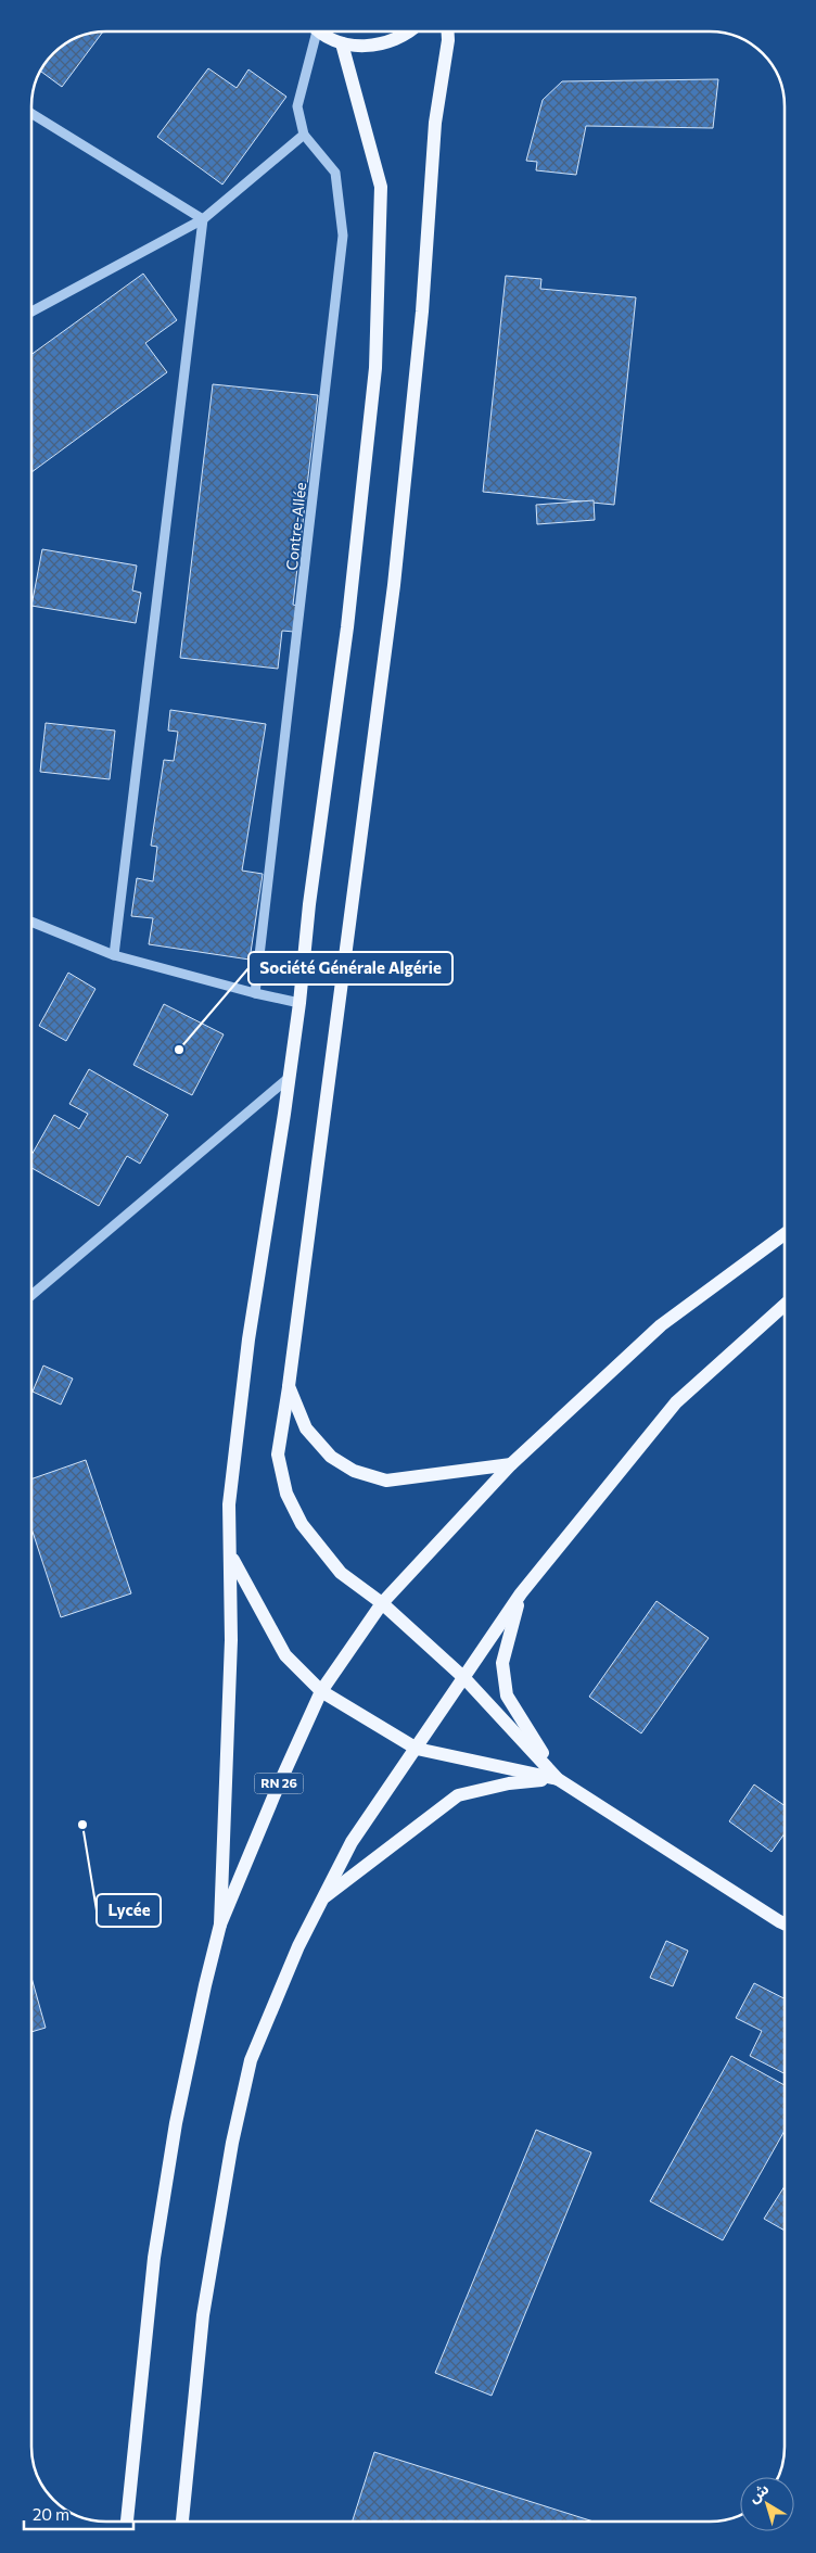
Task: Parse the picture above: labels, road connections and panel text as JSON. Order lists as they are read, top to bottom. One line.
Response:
{"streets":{"main road":["RN 26"],"street":["Contre-Allée"]},"places":["Société Générale Algérie","Lycée"],"scale_bar":"20 m","north":"top left"}
